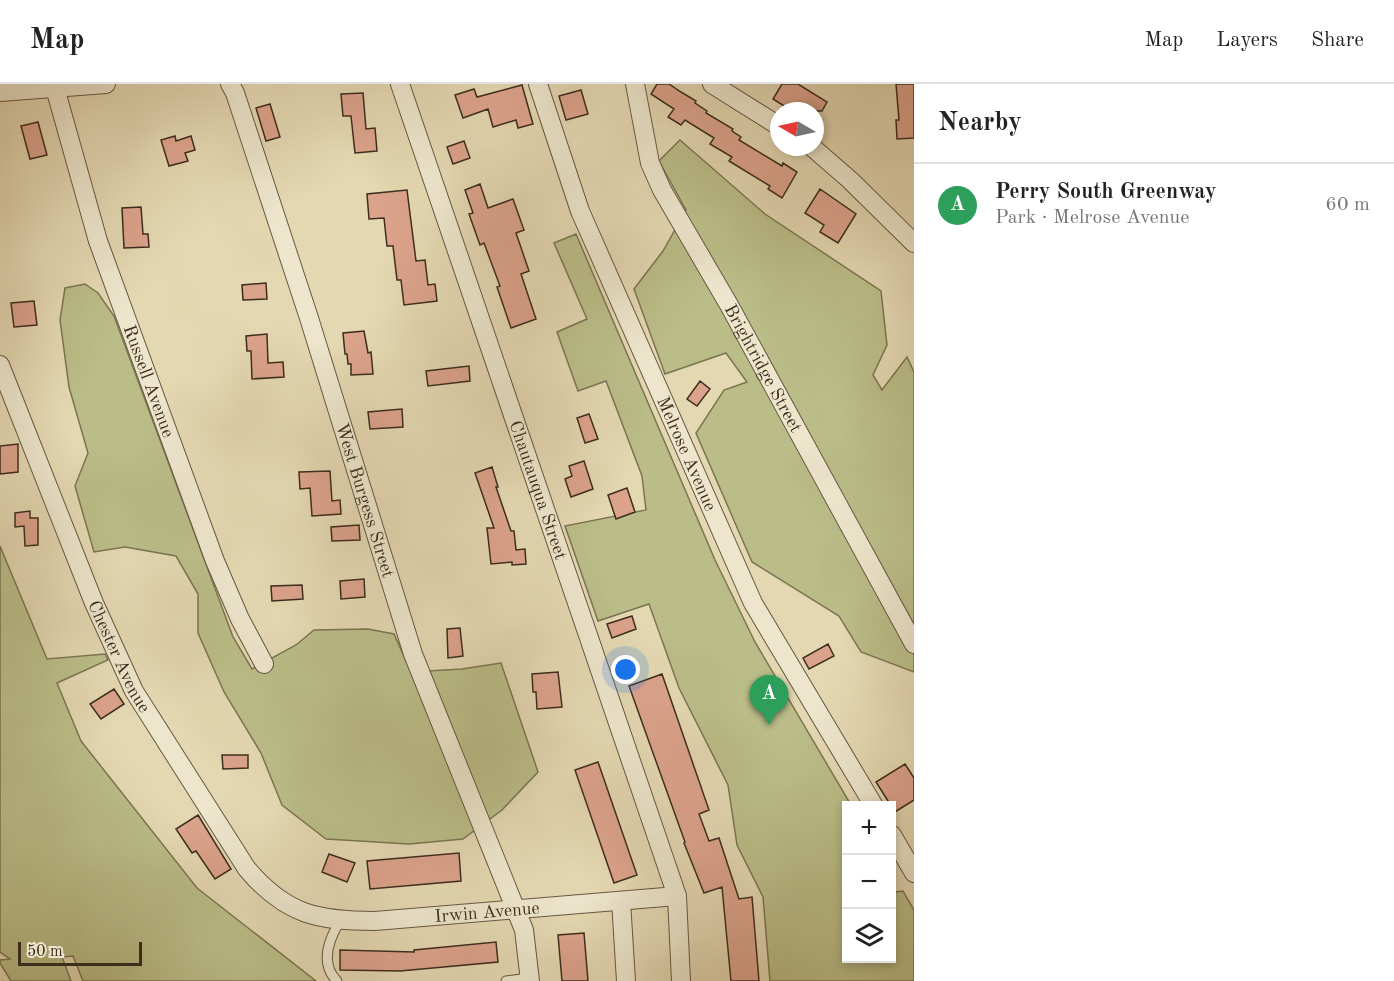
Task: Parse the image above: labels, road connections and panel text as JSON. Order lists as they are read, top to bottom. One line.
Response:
{"streets":{"street":["Brightridge Street","Russell Avenue","Melrose Avenue","Chautauqua Street","West Burgess Street","Chester Avenue","Irwin Avenue"]},"crossings":[["Chautauqua Street","Irwin Avenue"],["West Burgess Street","Irwin Avenue"],["Chester Avenue","Irwin Avenue"]],"scale_bar":"50 m","north":"left","page":{"header":"Map","nav":["Map","Layers","Share"],"heading":"Nearby","list":[{"mark":"A","name":"Perry South Greenway","note":"Park · Melrose Avenue","value":"60 m"}],"pins":"A","map_buttons":["+","−"],"scale":"50 m"}}
